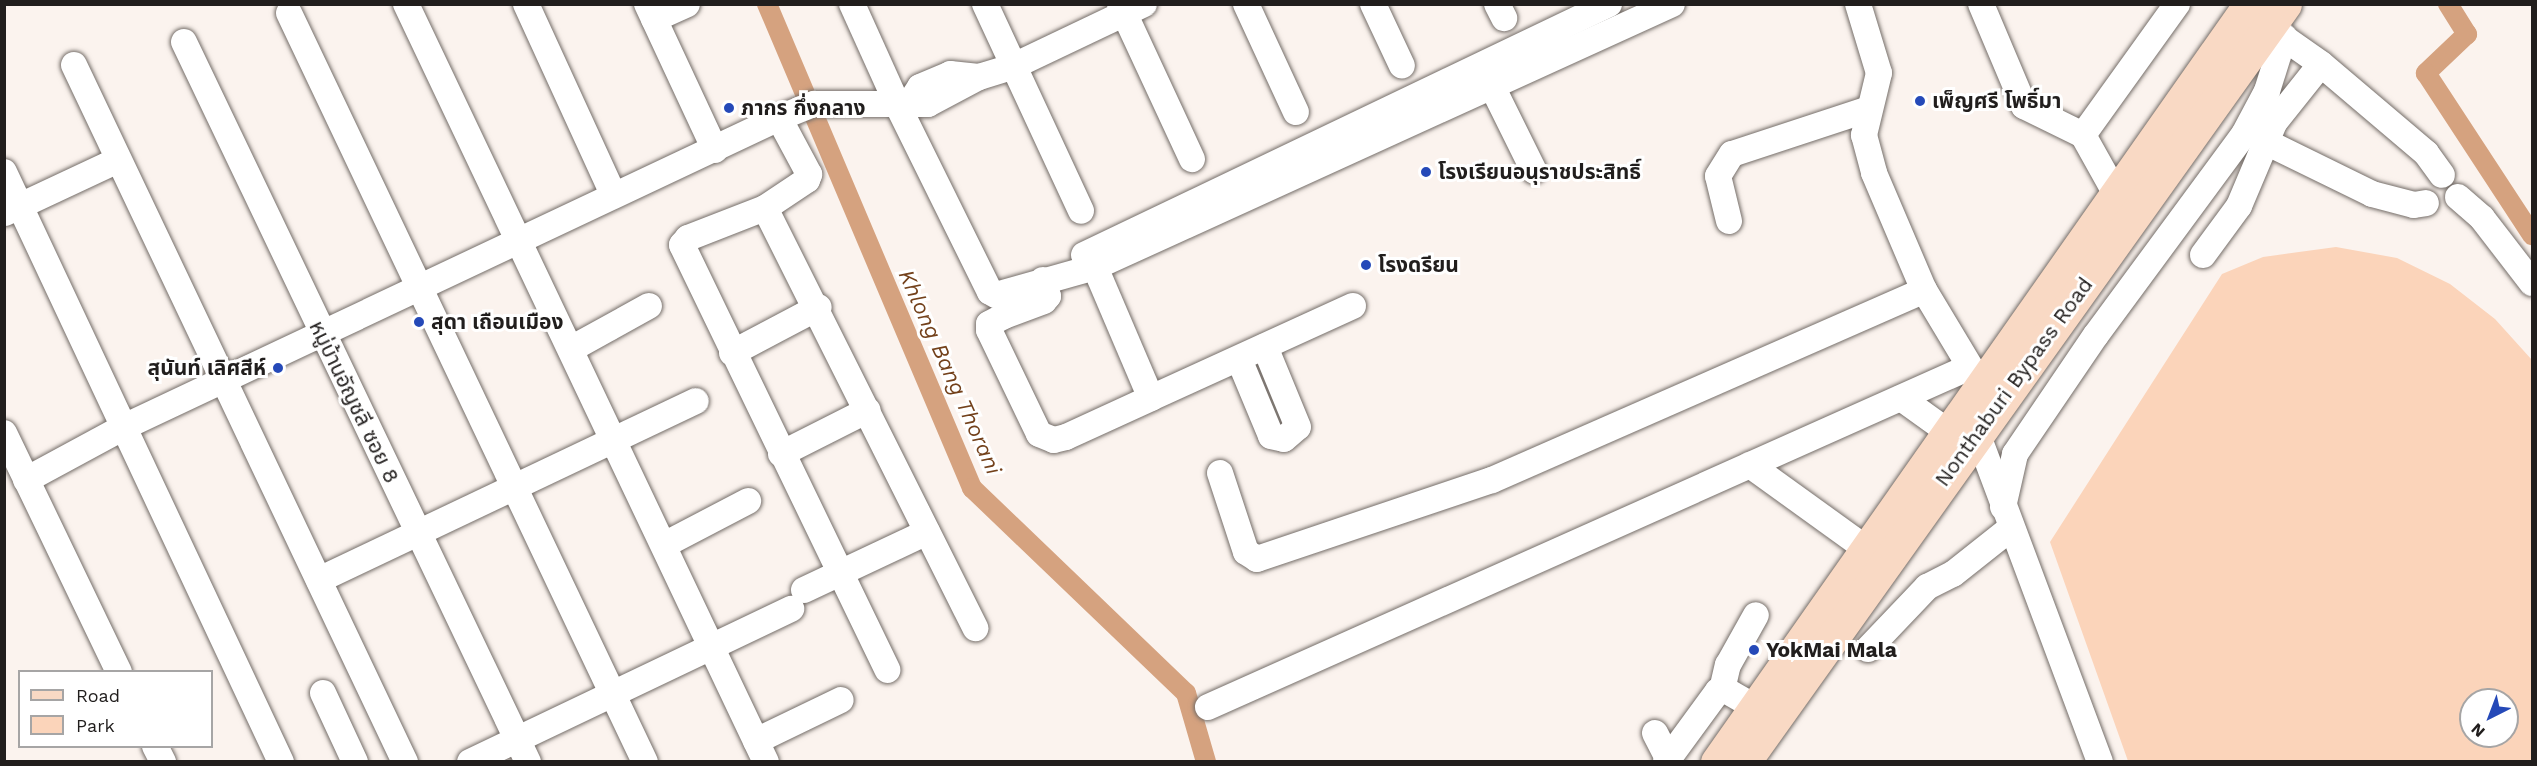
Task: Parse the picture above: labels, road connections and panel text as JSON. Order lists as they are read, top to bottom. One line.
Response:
{"streets":{"main road":["Nonthaburi Bypass Road"],"street":["หมู่บ้านอัญชลี ซอย 8"]},"water":["Khlong Bang Thorani"],"places":["เพ็ญศรี โพธิ์มา","ภากร กึ่งกลาง","โรงเรียนอนุราชประสิทธิ์","โรงดรียน","สุดา เถือนเมือง","สุนันท์ เลิศสีห์","YokMai Mala"],"legend":["Road","Park"],"north":"bottom left"}
